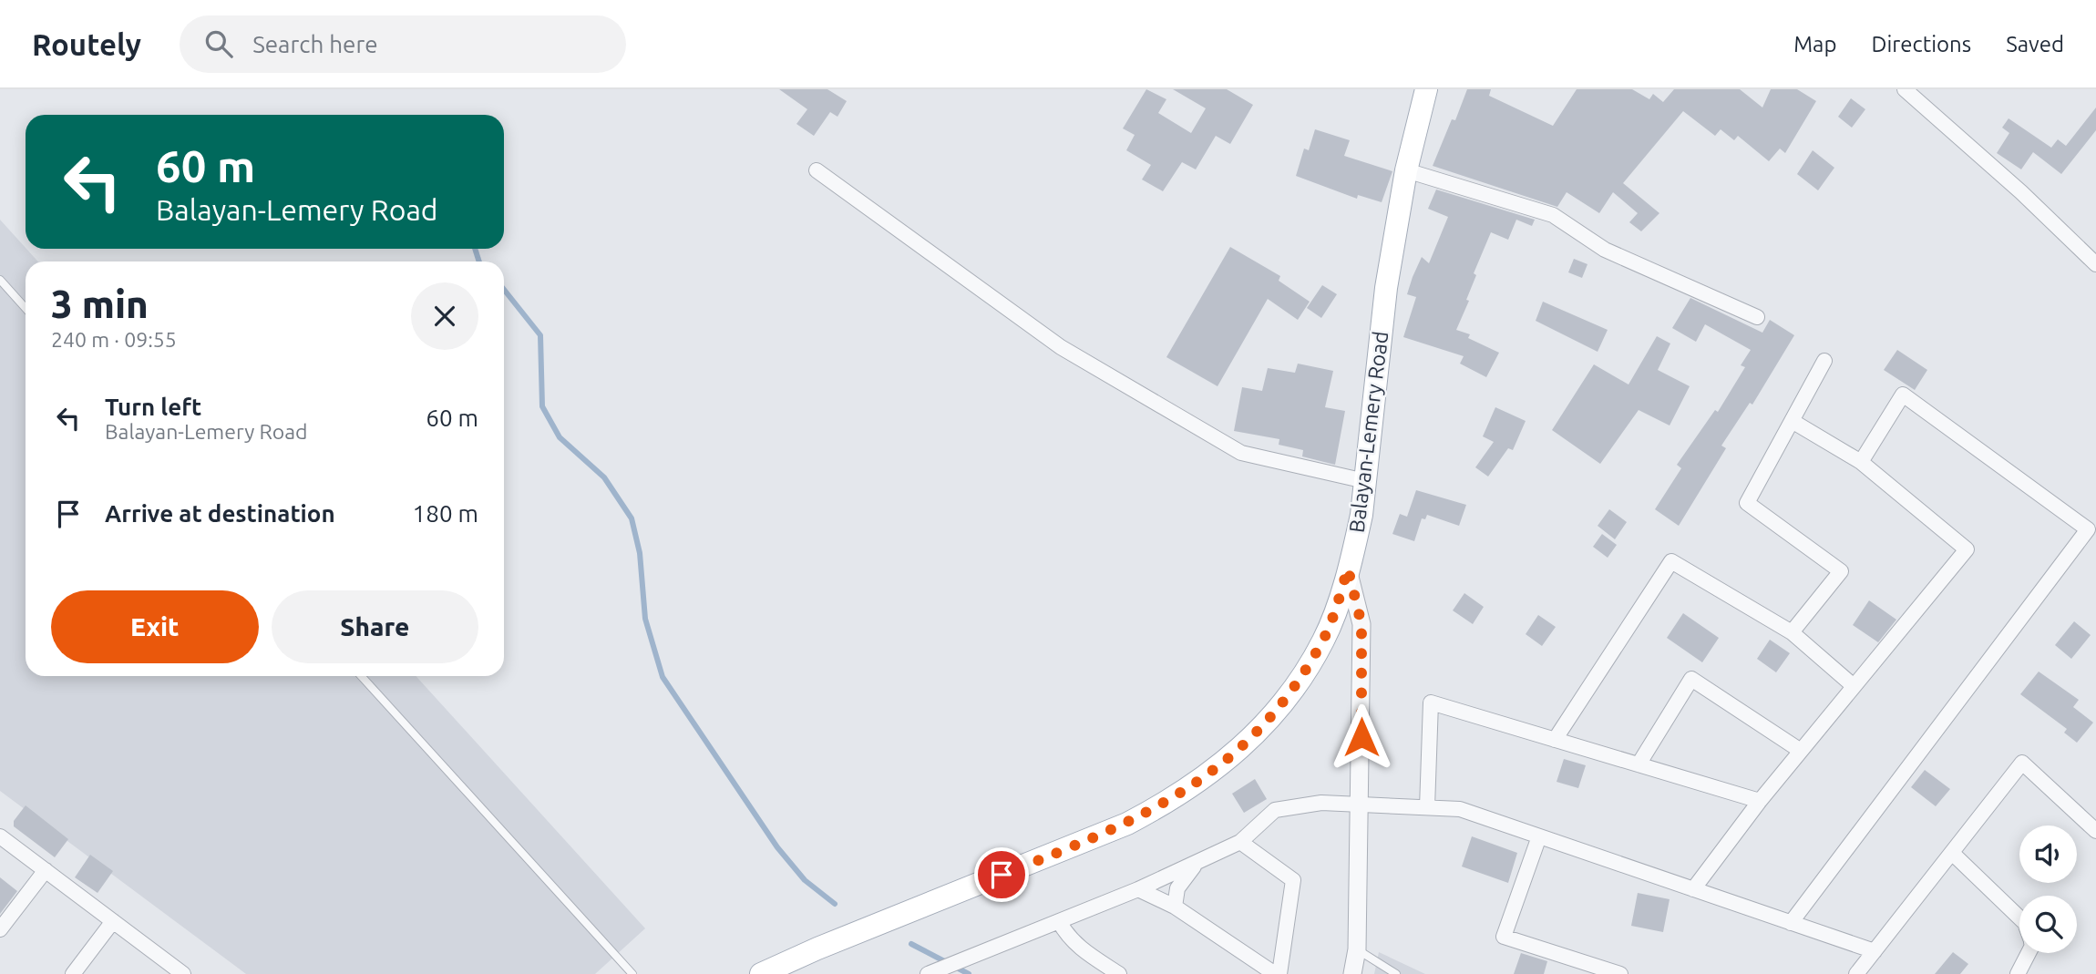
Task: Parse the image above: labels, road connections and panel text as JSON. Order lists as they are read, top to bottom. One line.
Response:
{"streets":{"main road":["Balayan-Lemery Road"]},"page":{"header":"Routely","search":"Search here","nav":["Map","Directions","Saved"],"turn":["60 m","Balayan-Lemery Road"],"heading":["3 min","240 m · 09:55"],"list":[{"name":"Turn left","note":"Balayan-Lemery Road","value":"60 m"},{"name":"Arrive at destination","value":"180 m"}],"buttons":["Exit","Share"]}}
